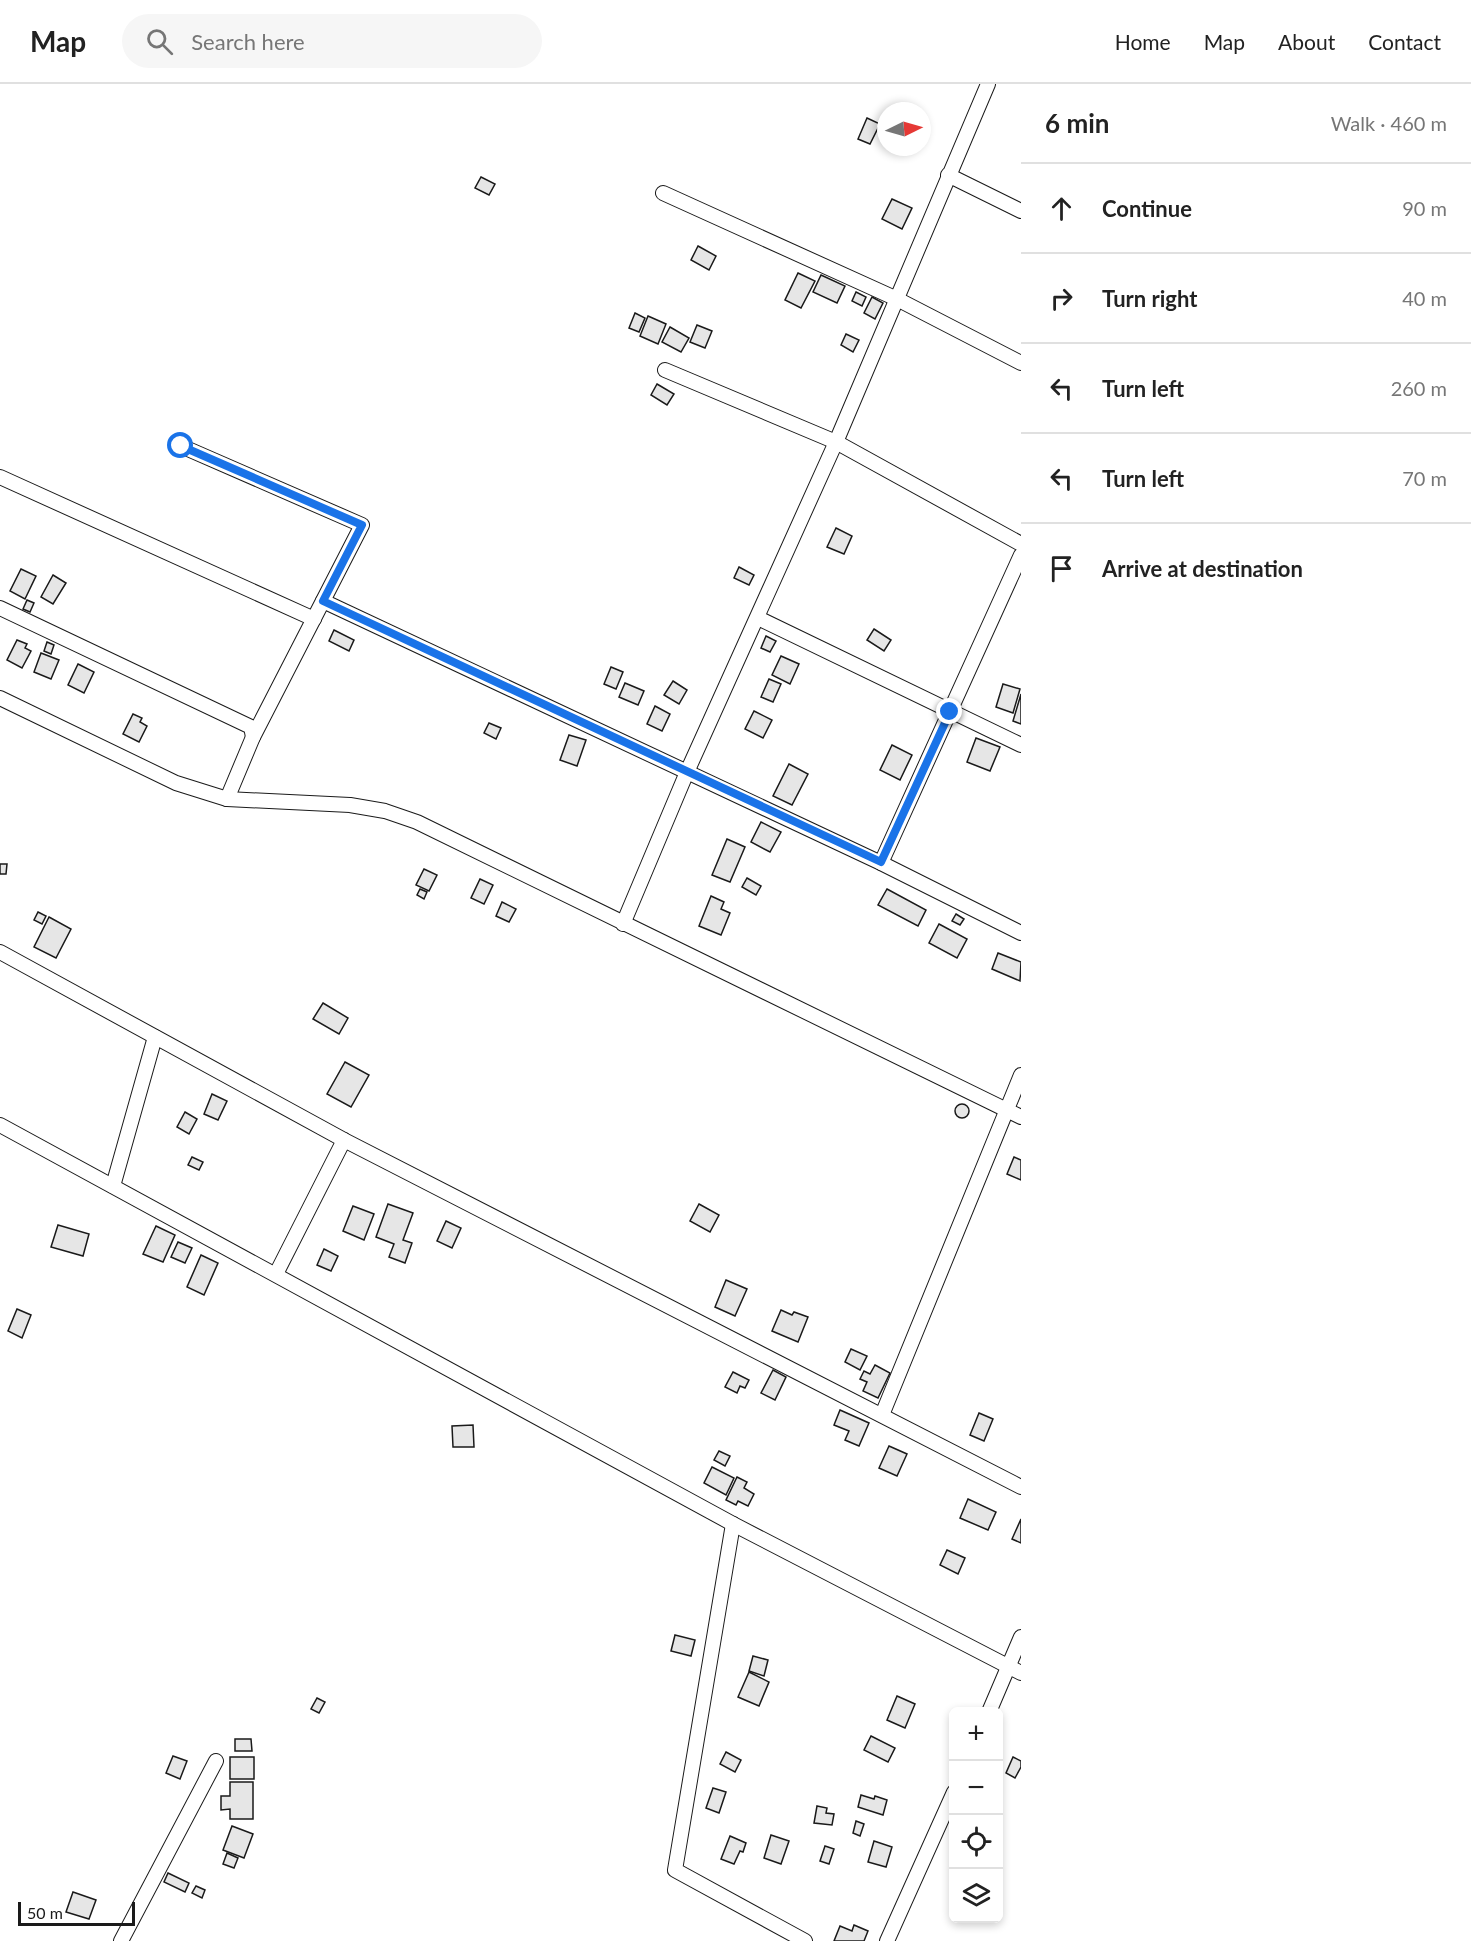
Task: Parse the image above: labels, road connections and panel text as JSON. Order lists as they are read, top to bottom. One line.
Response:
{"scale_bar":"50 m","north":"right","page":{"header":"Map","search":"Search here","nav":["Home","Map","About","Contact"],"heading":["6 min","Walk · 460 m"],"list":[["Continue","90 m"],["Turn right","40 m"],["Turn left","260 m"],["Turn left","70 m"],"Arrive at destination"],"map_buttons":["+","−"],"scale":"50 m"}}
